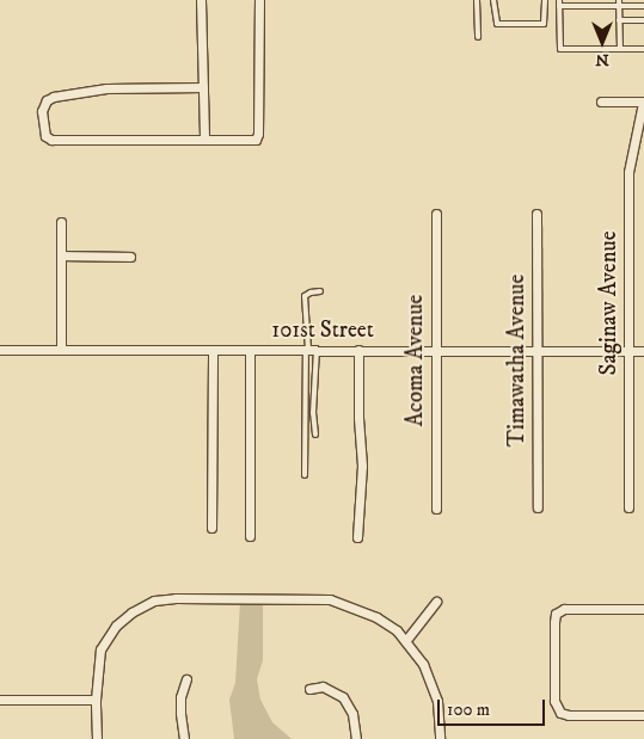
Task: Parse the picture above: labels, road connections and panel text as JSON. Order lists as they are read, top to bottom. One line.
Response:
{"streets":{"street":["Saginaw Avenue","101st Street","Acoma Avenue","Timawatha Avenue"]},"crossings":[["Saginaw Avenue","101st Street"],["101st Street","Acoma Avenue"],["101st Street","Timawatha Avenue"]],"scale_bar":"100 m","north":"bottom"}
